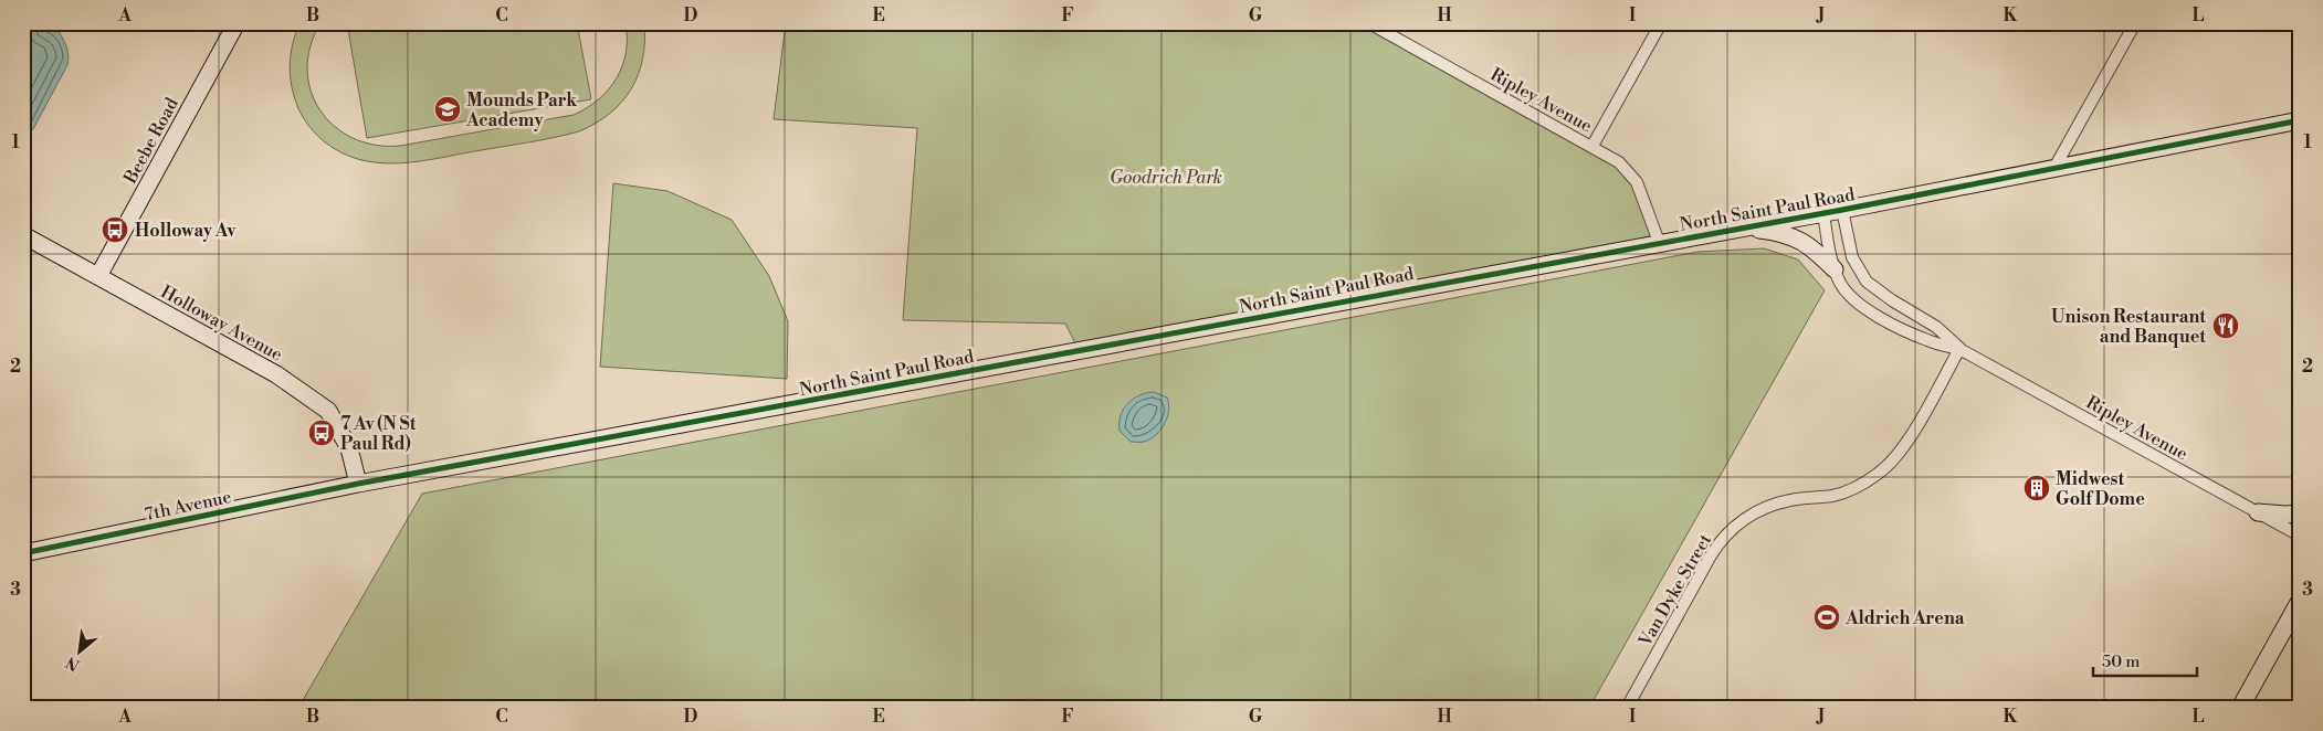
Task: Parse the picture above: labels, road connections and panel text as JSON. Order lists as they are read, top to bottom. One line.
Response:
{"streets":{"street":["Ripley Avenue","Beebe Road","North Saint Paul Road","Holloway Avenue","7th Avenue","Van Dyke Street"]},"crossings":[["Ripley Avenue","North Saint Paul Road"],["Ripley Avenue","Van Dyke Street"],["Beebe Road","Holloway Avenue"],["North Saint Paul Road","Holloway Avenue"],["North Saint Paul Road","7th Avenue"],["Holloway Avenue","7th Avenue"]],"parks":["Goodrich Park"],"places":{"school or university":["Mounds Park Academy"],"bus stop":["Holloway Av","7 Av (N St Paul Rd)"],"restaurant":["Unison Restaurant and Banquet"],"building":["Midwest Golf Dome"],"sports":["Aldrich Arena"]},"scale_bar":"50 m","north":"bottom left","grid":{"columns":["A","B","C","D","E","F","G","H","I","J","K","L"],"rows":["1","2","3"]}}
